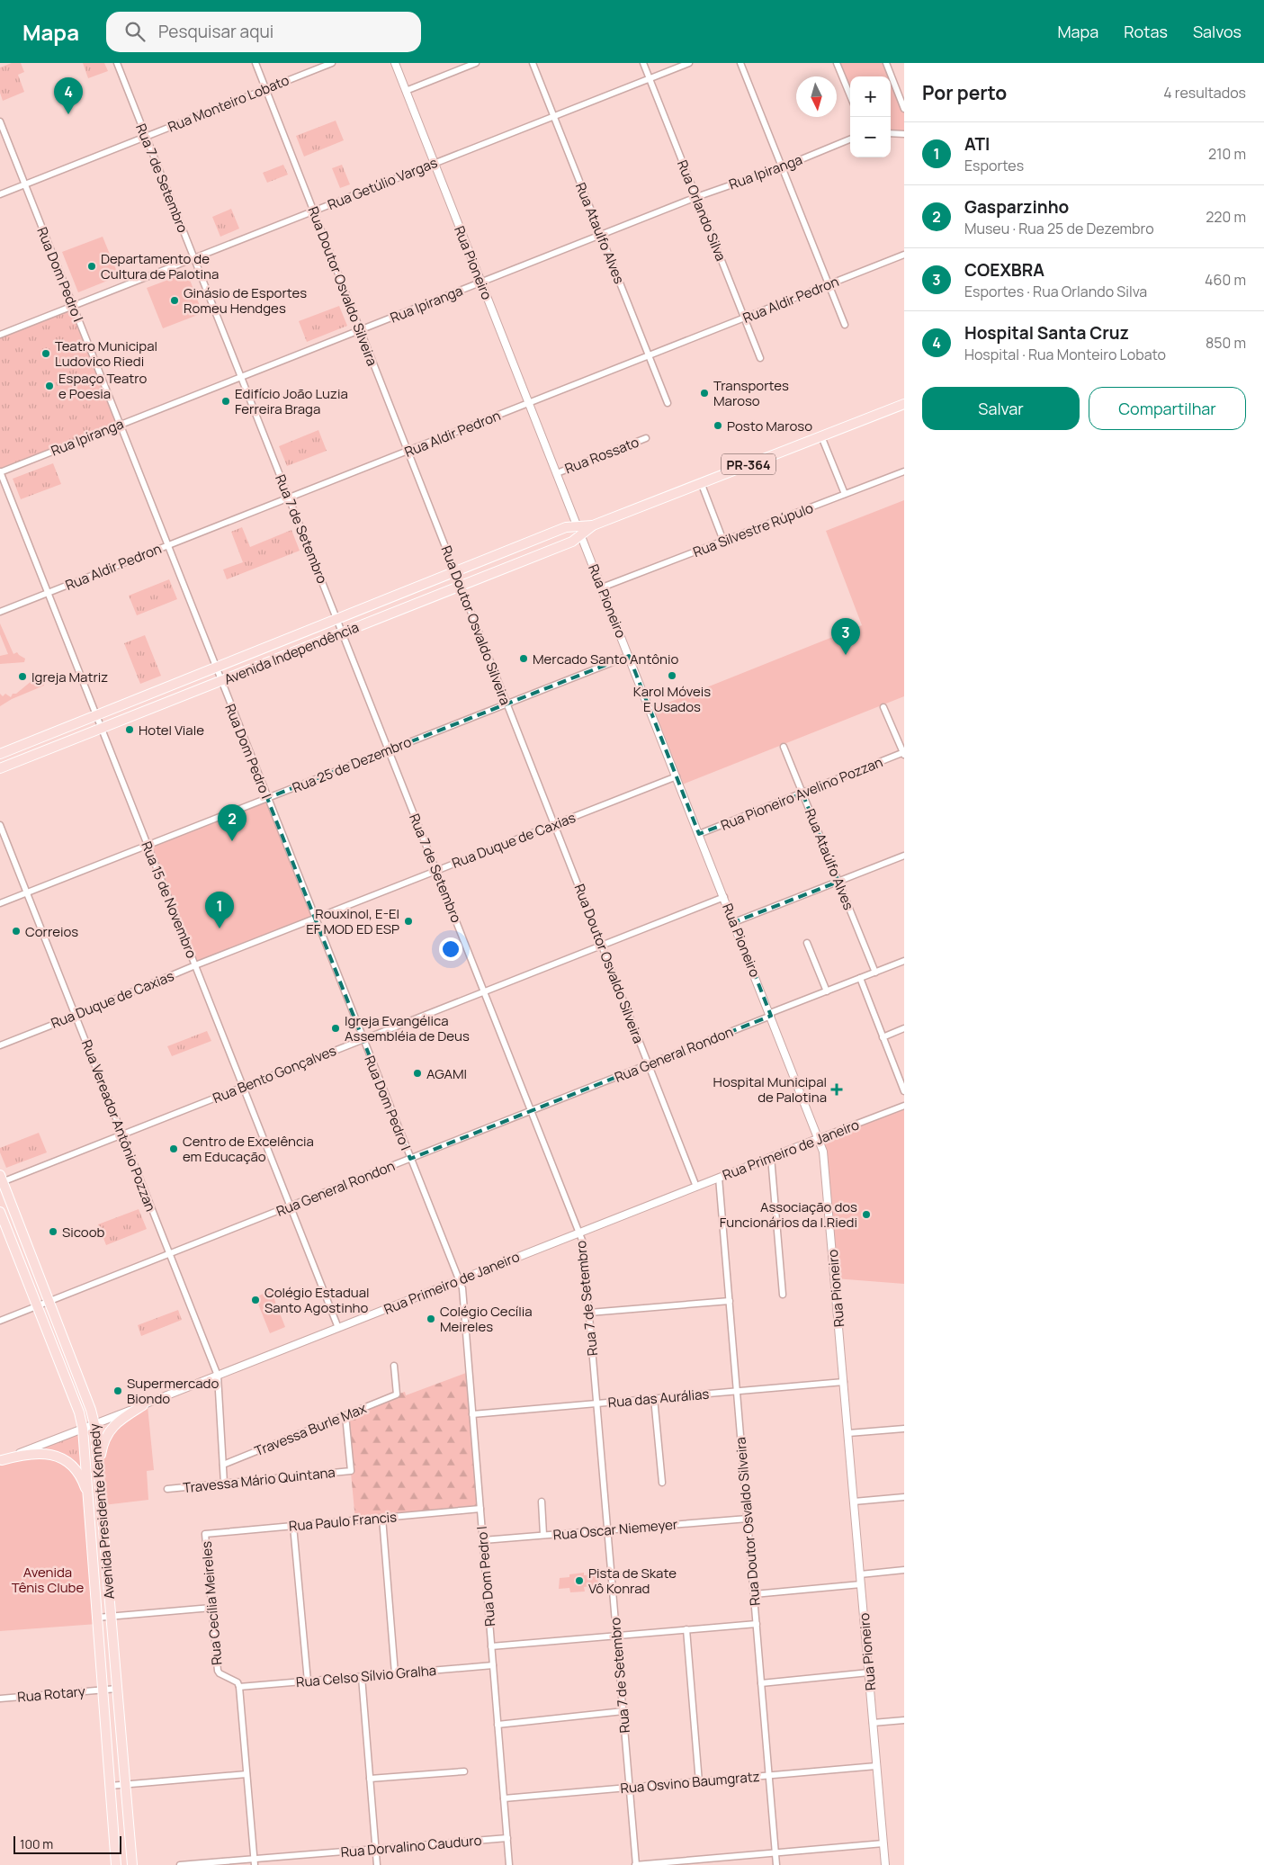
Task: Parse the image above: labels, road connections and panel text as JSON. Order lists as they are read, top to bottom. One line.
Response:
{"streets":{"main road":["PR-364","Avenida Independência","Avenida Presidente Kennedy"],"street":["Rua Monteiro Lobato","Rua Ipiranga","Rua 7 de Setembro","Rua Getúlio Vargas","Rua Orlando Silva","Rua Ataulfo Alves","Rua Pioneiro","Rua Dom Pedro I","Rua Doutor Osvaldo Silveira","Rua Aldir Pedron","Rua Rossato","Rua Silvestre Rúpulo","Rua 25 de Dezembro","Rua Pioneiro Avelino Pozzan","Rua Duque de Caxias","Rua Ataúlfo Alves","Rua 15 de Novembro","Rua General Rondon","Rua Bento Gonçalves","Rua Vereador Antônio Pozzan","Rua Primeiro de Janeiro","Rua das Aurálias","Travessa Burle Max","Travessa Mário Quintana","Rua Paulo Francis","Rua Oscar Niemeyer","Rua Cecília Meireles","Rua Celso Sílvio Gralha","Rua Rotary","Rua Osvino Baumgratz","Rua Dorvalino Cauduro"]},"crossings":[["Rua Monteiro Lobato","Rua 7 de Setembro"],["Rua Monteiro Lobato","Rua Dom Pedro I"],["Rua Monteiro Lobato","Rua Doutor Osvaldo Silveira"],["Rua Ipiranga","Rua 7 de Setembro"],["Rua Ipiranga","Rua Orlando Silva"],["Rua Ipiranga","Rua Ataulfo Alves"],["Rua Ipiranga","Rua Pioneiro"],["Rua Ipiranga","Rua Dom Pedro I"],["Rua Ipiranga","Rua Doutor Osvaldo Silveira"],["Rua Ipiranga","Rua 15 de Novembro"],["Rua 7 de Setembro","Rua Getúlio Vargas"],["Rua 7 de Setembro","Rua Aldir Pedron"],["Rua 7 de Setembro","Avenida Independência"],["Rua 7 de Setembro","Rua 25 de Dezembro"],["Rua 7 de Setembro","Rua Duque de Caxias"],["Rua 7 de Setembro","Rua General Rondon"],["Rua 7 de Setembro","Rua Bento Gonçalves"],["Rua 7 de Setembro","Rua Primeiro de Janeiro"],["Rua 7 de Setembro","Rua das Aurálias"],["Rua 7 de Setembro","Rua Oscar Niemeyer"],["Rua 7 de Setembro","Rua Osvino Baumgratz"],["Rua Getúlio Vargas","Rua Orlando Silva"],["Rua Getúlio Vargas","Rua Ataulfo Alves"],["Rua Getúlio Vargas","Rua Pioneiro"],["Rua Getúlio Vargas","Rua Dom Pedro I"],["Rua Getúlio Vargas","Rua Doutor Osvaldo Silveira"],["Rua Orlando Silva","Rua Aldir Pedron"],["Rua Ataulfo Alves","Rua Aldir Pedron"],["Rua Pioneiro","Rua Aldir Pedron"],["Rua Pioneiro","Rua Rossato"],["Rua Pioneiro","PR-364"],["Rua Pioneiro","Rua Silvestre Rúpulo"],["Rua Pioneiro","Avenida Independência"],["Rua Pioneiro","Rua 25 de Dezembro"],["Rua Pioneiro","Rua Pioneiro Avelino Pozzan"],["Rua Pioneiro","Rua Duque de Caxias"],["Rua Pioneiro","Rua General Rondon"],["Rua Pioneiro","Rua Bento Gonçalves"],["Rua Pioneiro","Rua Primeiro de Janeiro"],["Rua Pioneiro","Rua das Aurálias"],["Rua Pioneiro","Rua Osvino Baumgratz"],["Rua Dom Pedro I","Rua Aldir Pedron"],["Rua Dom Pedro I","Avenida Independência"],["Rua Dom Pedro I","Rua 25 de Dezembro"],["Rua Dom Pedro I","Rua Duque de Caxias"],["Rua Dom Pedro I","Rua General Rondon"],["Rua Dom Pedro I","Rua Bento Gonçalves"],["Rua Dom Pedro I","Rua Primeiro de Janeiro"],["Rua Dom Pedro I","Rua das Aurálias"],["Rua Dom Pedro I","Rua Paulo Francis"],["Rua Dom Pedro I","Rua Oscar Niemeyer"],["Rua Dom Pedro I","Rua Celso Sílvio Gralha"],["Rua Dom Pedro I","Rua Osvino Baumgratz"],["Rua Dom Pedro I","Rua Dorvalino Cauduro"],["Rua Doutor Osvaldo Silveira","Rua Aldir Pedron"],["Rua Doutor Osvaldo Silveira","Avenida Independência"],["Rua Doutor Osvaldo Silveira","Rua 25 de Dezembro"],["Rua Doutor Osvaldo Silveira","Rua Duque de Caxias"],["Rua Doutor Osvaldo Silveira","Rua General Rondon"],["Rua Doutor Osvaldo Silveira","Rua Bento Gonçalves"],["Rua Doutor Osvaldo Silveira","Rua Primeiro de Janeiro"],["Rua Doutor Osvaldo Silveira","Rua das Aurálias"],["Rua Doutor Osvaldo Silveira","Rua Oscar Niemeyer"],["Rua Doutor Osvaldo Silveira","Rua Osvino Baumgratz"],["Rua Aldir Pedron","Rua 15 de Novembro"],["PR-364","Avenida Independência"],["Avenida Independência","Rua 15 de Novembro"],["Rua 25 de Dezembro","Rua 15 de Novembro"],["Rua 25 de Dezembro","Rua Vereador Antônio Pozzan"],["Rua Pioneiro Avelino Pozzan","Rua Ataúlfo Alves"],["Rua Duque de Caxias","Rua 15 de Novembro"],["Rua Duque de Caxias","Rua Vereador Antônio Pozzan"],["Rua Ataúlfo Alves","Rua General Rondon"],["Rua 15 de Novembro","Rua General Rondon"],["Rua 15 de Novembro","Rua Bento Gonçalves"],["Rua 15 de Novembro","Rua Primeiro de Janeiro"],["Rua General Rondon","Rua Vereador Antônio Pozzan"],["Rua General Rondon","Avenida Presidente Kennedy"],["Rua Bento Gonçalves","Rua Vereador Antônio Pozzan"],["Rua Bento Gonçalves","Avenida Presidente Kennedy"],["Rua Vereador Antônio Pozzan","Rua Primeiro de Janeiro"],["Rua Vereador Antônio Pozzan","Travessa Burle Max"],["Rua Vereador Antônio Pozzan","Travessa Mário Quintana"],["Rua Primeiro de Janeiro","Avenida Presidente Kennedy"],["Travessa Burle Max","Travessa Mário Quintana"],["Avenida Presidente Kennedy","Rua Rotary"],["Rua Paulo Francis","Rua Cecília Meireles"],["Rua Cecília Meireles","Rua Celso Sílvio Gralha"]],"parks":["Avenida Tênis Clube"],"places":{"other":["Departamento de Cultura de Palotina","Ginásio de Esportes Romeu Hendges","Teatro Municipal Ludovico Riedi","Espaço Teatro e Poesia","Transportes Maroso","Edifício João Luzia Ferreira Braga","Posto Maroso","Mercado Santo Antônio","Karol Móveis E Usados","Igreja Matriz","Hotel Viale","Rouxinol, E-EI EF MOD ED ESP","Correios","Igreja Evangélica Assembléia de Deus","AGAMI","Centro de Excelência em Educação","Associação dos Funcionários da I.Riedi","Sicoob","Colégio Estadual Santo Agostinho","Colégio Cecília Meireles","Supermercado Biondo","Pista de Skate Vô Konrad"],"health":["Hospital Municipal de Palotina"]},"scale_bar":"100 m","north":"bottom","page":{"header":"Mapa","search":"Pesquisar aqui","nav":["Mapa","Rotas","Salvos"],"heading":["Por perto","4 resultados"],"map_buttons":["+","−"],"pins":["4","3","2","1"],"list":[{"mark":"1","name":"ATI","note":"Esportes","value":"210 m"},{"mark":"2","name":"Gasparzinho","note":"Museu · Rua 25 de Dezembro","value":"220 m"},{"mark":"3","name":"COEXBRA","note":"Esportes · Rua Orlando Silva","value":"460 m"},{"mark":"4","name":"Hospital Santa Cruz","note":"Hospital · Rua Monteiro Lobato","value":"850 m"}],"buttons":["Salvar","Compartilhar"],"scale":"100 m"}}
